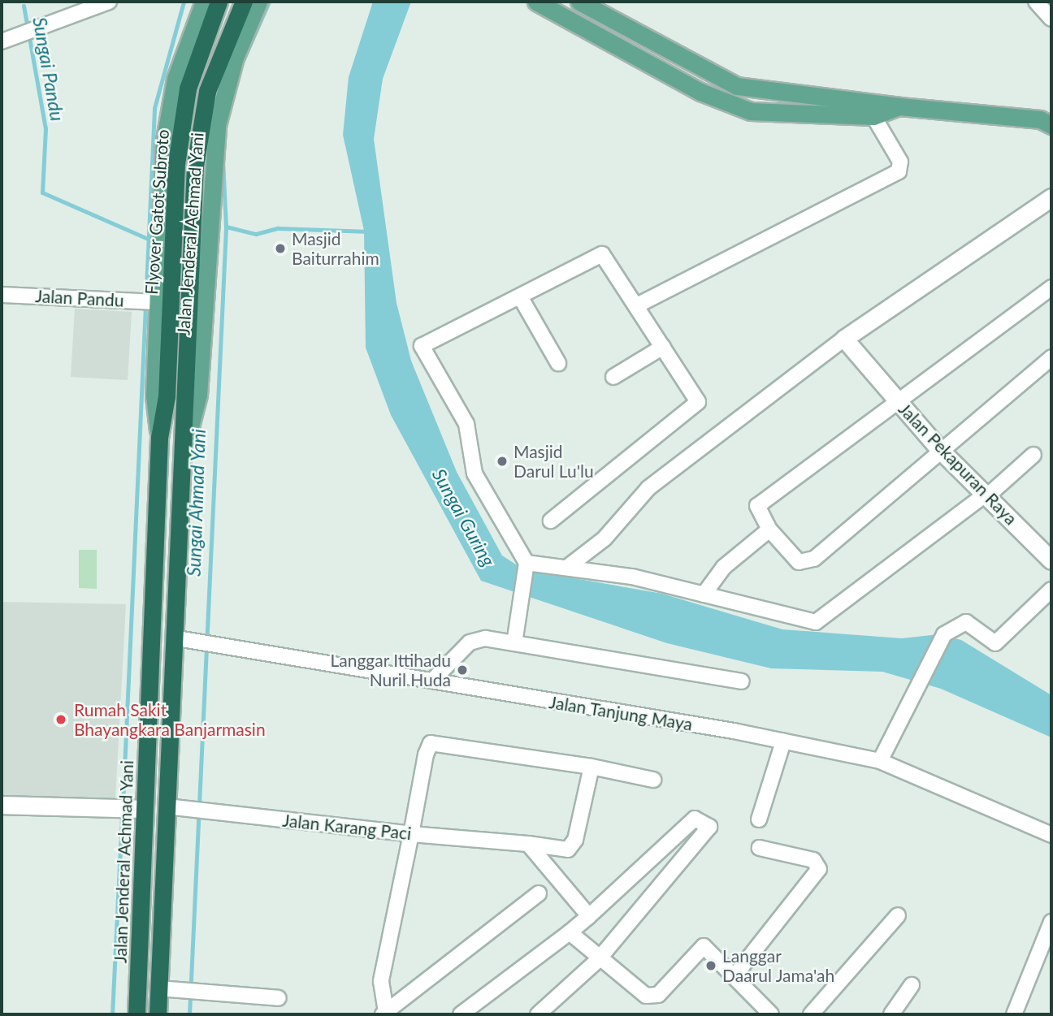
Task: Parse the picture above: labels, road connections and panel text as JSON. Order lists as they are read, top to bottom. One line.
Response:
{"streets":{"highway":["Flyover Gatot Subroto","Jalan Jenderal Achmad Yani"],"street":["Jalan Pandu","Jalan Pekapuran Raya","Jalan Tanjung Maya","Jalan Karang Paci"]},"crossings":[["Flyover Gatot Subroto","Jalan Jenderal Achmad Yani"],["Jalan Jenderal Achmad Yani","Jalan Pandu"],["Jalan Jenderal Achmad Yani","Jalan Tanjung Maya"],["Jalan Jenderal Achmad Yani","Jalan Karang Paci"]],"water":["Sungai Pandu","Sungai Ahmad Yani","Sungai Guring"],"places":["Masjid Baiturrahim","Masjid Darul Lu'lu","Langgar Ittihadu Nuril Huda","Rumah Sakit Bhayangkara Banjarmasin","Langgar Daarul Jama'ah"]}
